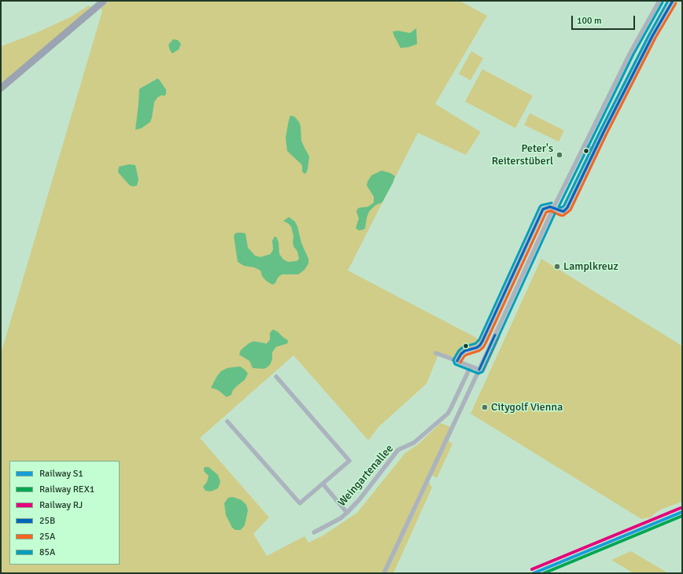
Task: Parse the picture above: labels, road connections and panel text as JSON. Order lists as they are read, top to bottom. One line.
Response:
{"streets":{"street":["Weingartenallee"]},"places":["Peter's Reiterstüberl","Lamplkreuz","Citygolf Vienna"],"lines":["transit line 25B","transit line 85A","transit line 25A","rail line RJ","rail line S1","rail line REX1"],"legend":["Railway S1","Railway REX1","Railway RJ","25B","25A","85A"],"scale_bar":"100 m"}
